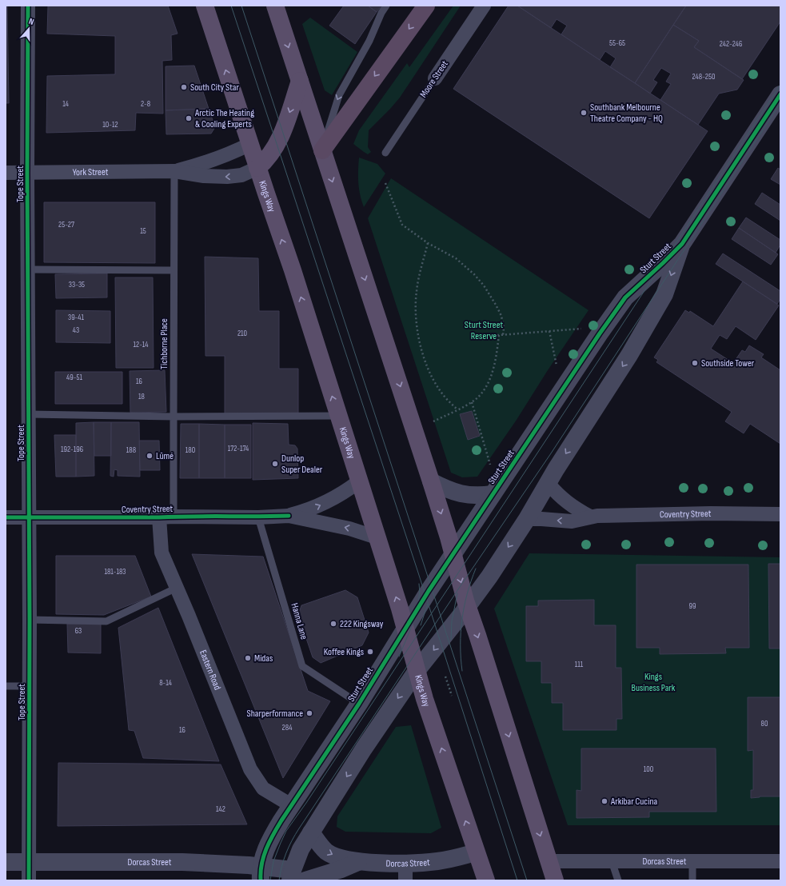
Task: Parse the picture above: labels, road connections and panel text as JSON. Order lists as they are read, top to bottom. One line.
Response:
{"streets":{"highway":["Kings Way"],"street":["Moore Street","York Street","Tope Street","Sturt Street","Coventry Street","Eastern Road","Dorcas Street"],"lane":["Tichborne Place","Hanna Lane"]},"crossings":[["York Street","Tope Street"],["York Street","Kings Way"],["York Street","Tichborne Place"],["Tope Street","Coventry Street"],["Tope Street","Dorcas Street"],["Kings Way","Sturt Street"],["Kings Way","Coventry Street"],["Kings Way","Dorcas Street"],["Sturt Street","Coventry Street"],["Sturt Street","Hanna Lane"],["Sturt Street","Eastern Road"],["Sturt Street","Dorcas Street"],["Tichborne Place","Coventry Street"],["Coventry Street","Hanna Lane"],["Coventry Street","Eastern Road"]],"parks":["Sturt Street Reserve","Kings Business Park"],"places":["South City Star","Southbank Melbourne Theatre Company - HQ","Arctic The Heating & Cooling Experts","Southside Tower","Lûmé","Dunlop Super Dealer","222 Kingsway","Koffee Kings","Midas","Sharperformance","Arkibar Cucina"],"house_numbers":["55-65","242-246","248-250","14","2-8","10-12","25-27","15","33-35","39-41","43","210","12-14","49-51","16","18","172-174","192-196","188","180","181-183","99","63","111","8-14","80","284","16","100","142"],"north":"top"}
